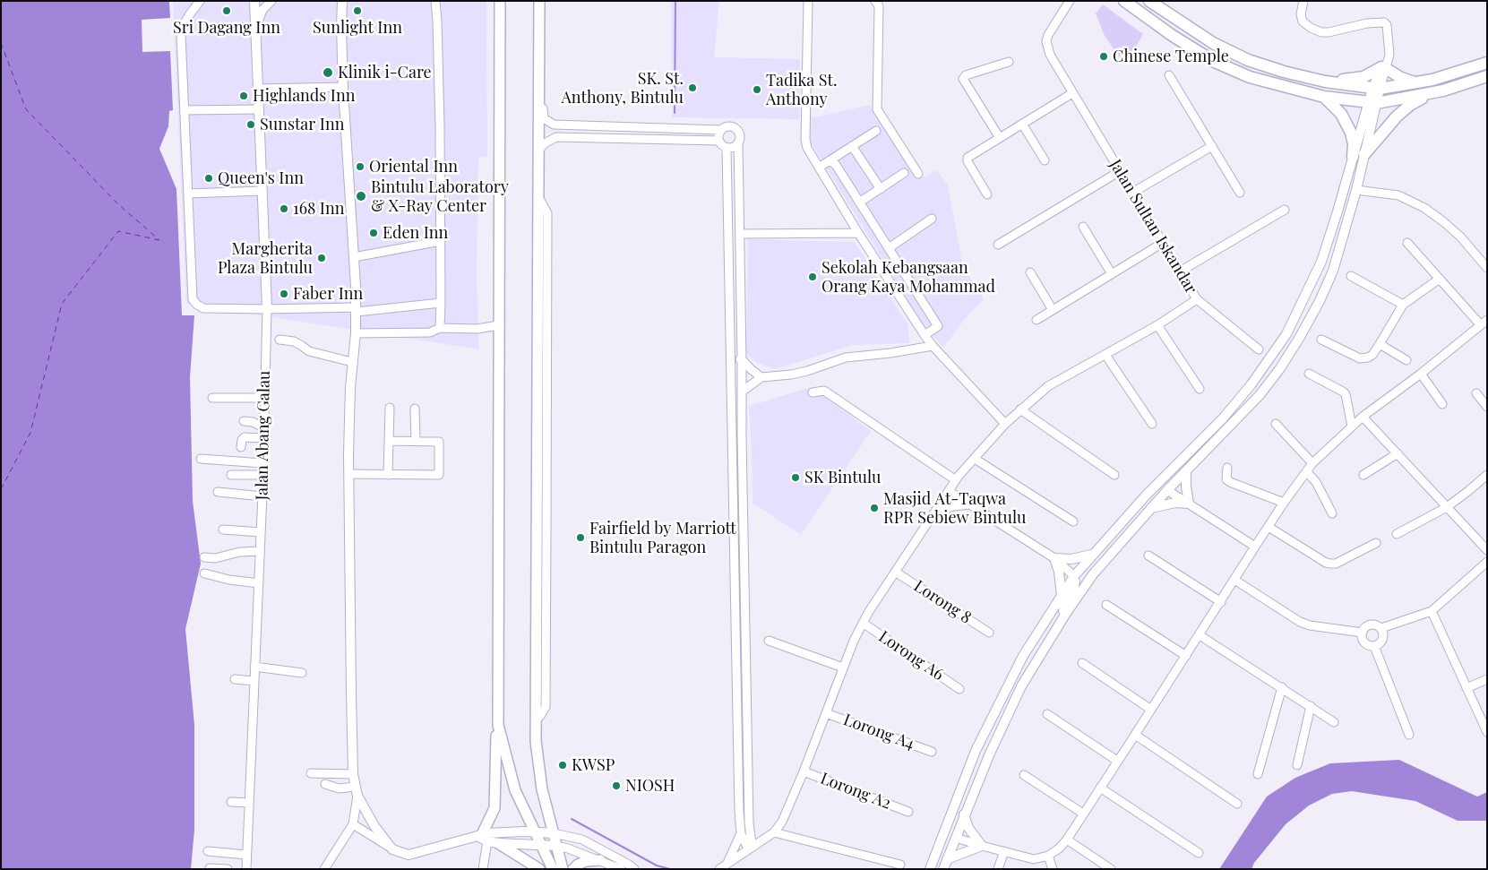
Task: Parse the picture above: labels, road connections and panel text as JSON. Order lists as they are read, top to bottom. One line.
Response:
{"streets":{"street":["Jalan Sultan Iskandar","Jalan Abang Galau","Lorong 8","Lorong A6","Lorong A4","Lorong A2"]},"crossings":[["Jalan Sultan Iskandar","Lorong 8"],["Jalan Sultan Iskandar","Lorong A6"],["Jalan Sultan Iskandar","Lorong A4"],["Jalan Sultan Iskandar","Lorong A2"]],"places":["Sri Dagang Inn","Sunlight Inn","Chinese Temple","Klinik i-Care","SK. St. Anthony, Bintulu","Tadika St. Anthony","Highlands Inn","Sunstar Inn","Oriental Inn","Queen's Inn","Bintulu Laboratory & X-Ray Center","168 Inn","Eden Inn","Margherita Plaza Bintulu","Sekolah Kebangsaan Orang Kaya Mohammad","Faber Inn","SK Bintulu","Masjid At-Taqwa RPR Sebiew Bintulu","Fairfield by Marriott Bintulu Paragon","KWSP","NIOSH"]}
